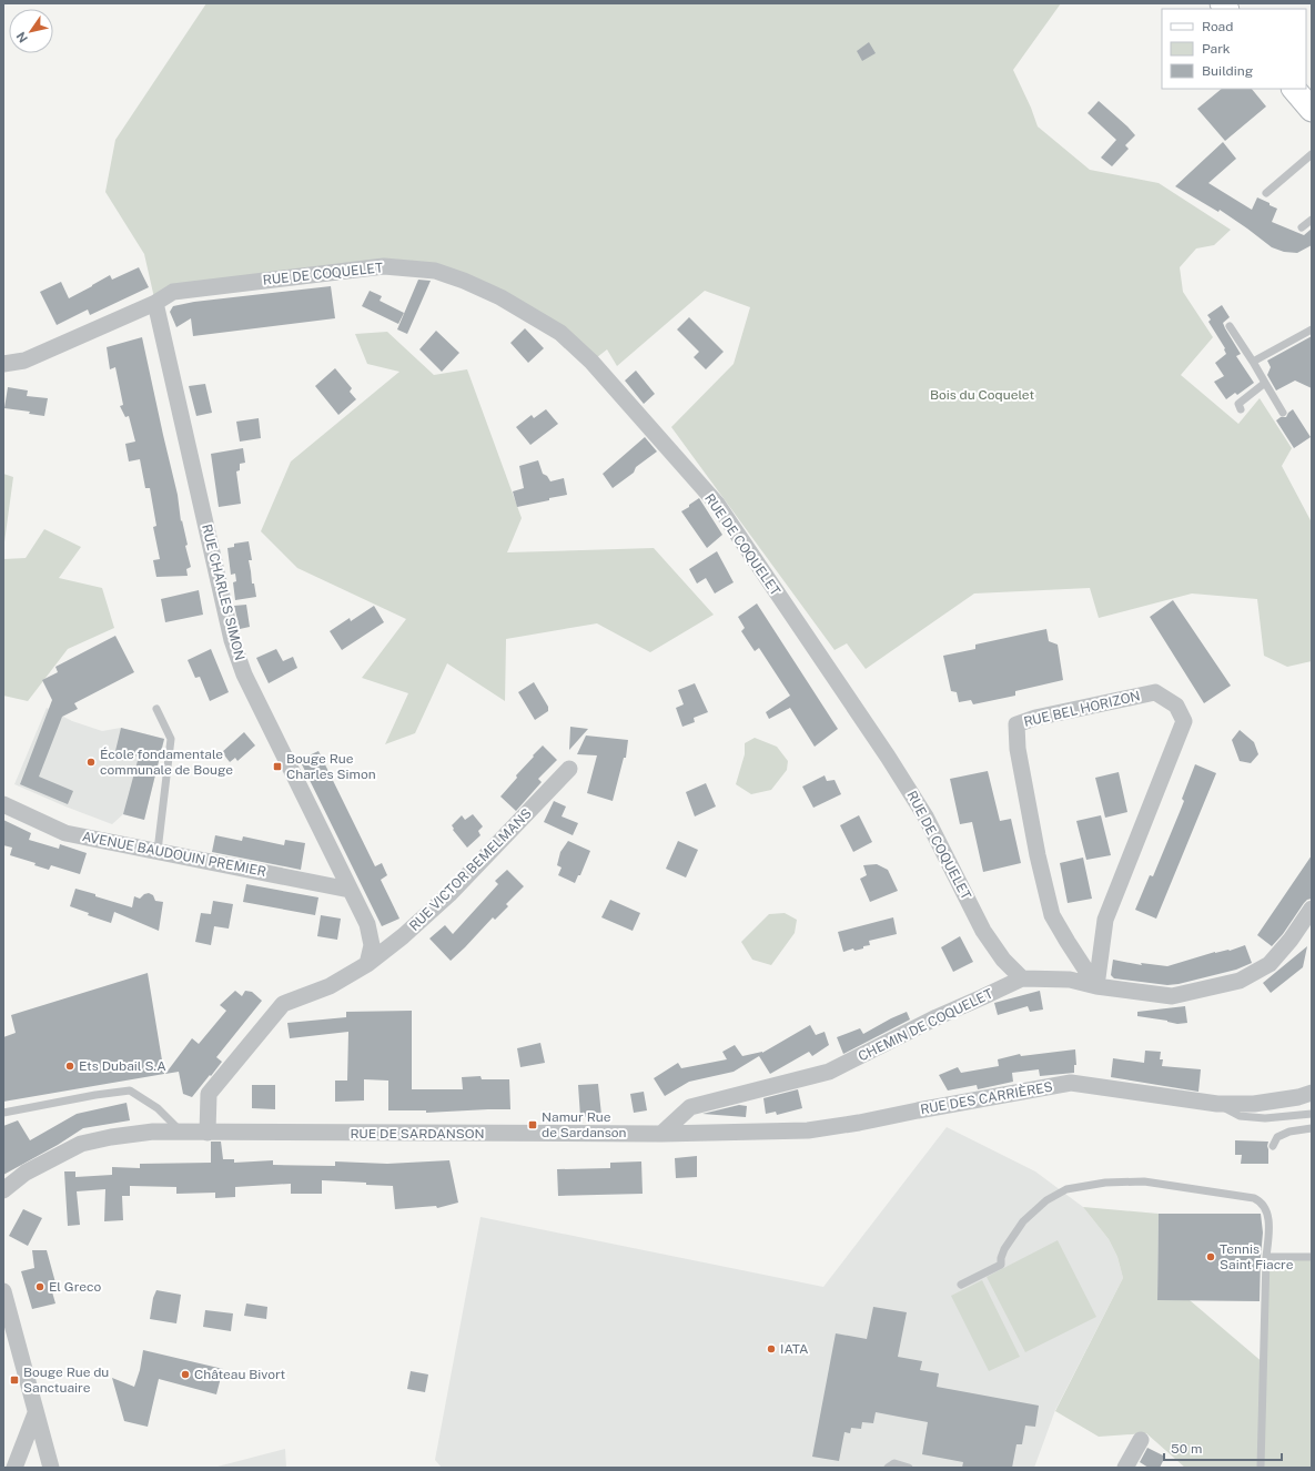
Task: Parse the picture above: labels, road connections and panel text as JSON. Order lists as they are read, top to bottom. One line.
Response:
{"streets":{"street":["RUE DE COQUELET","RUE CHARLES SIMON","RUE BEL HORIZON","AVENUE BAUDOUIN PREMIER","RUE VICTOR BEMELMANS","CHEMIN DE COQUELET","RUE DES CARRIÈRES","RUE DE SARDANSON"]},"crossings":[["RUE DE COQUELET","RUE CHARLES SIMON"],["RUE DE COQUELET","CHEMIN DE COQUELET"],["RUE CHARLES SIMON","AVENUE BAUDOUIN PREMIER"],["RUE CHARLES SIMON","RUE VICTOR BEMELMANS"],["RUE VICTOR BEMELMANS","RUE DE SARDANSON"],["CHEMIN DE COQUELET","RUE DES CARRIÈRES"],["CHEMIN DE COQUELET","RUE DE SARDANSON"],["RUE DES CARRIÈRES","RUE DE SARDANSON"]],"parks":["Bois du Coquelet"],"places":{"other":["École fondamentale communale de Bouge","Ets Dubail S.A","Tennis Saint Fiacre","El Greco","IATA","Château Bivort"],"transit":["Bouge Rue Charles Simon","Namur Rue de Sardanson","Bouge Rue du Sanctuaire"]},"legend":["Road","Park","Building"],"scale_bar":"50 m","north":"bottom left"}
